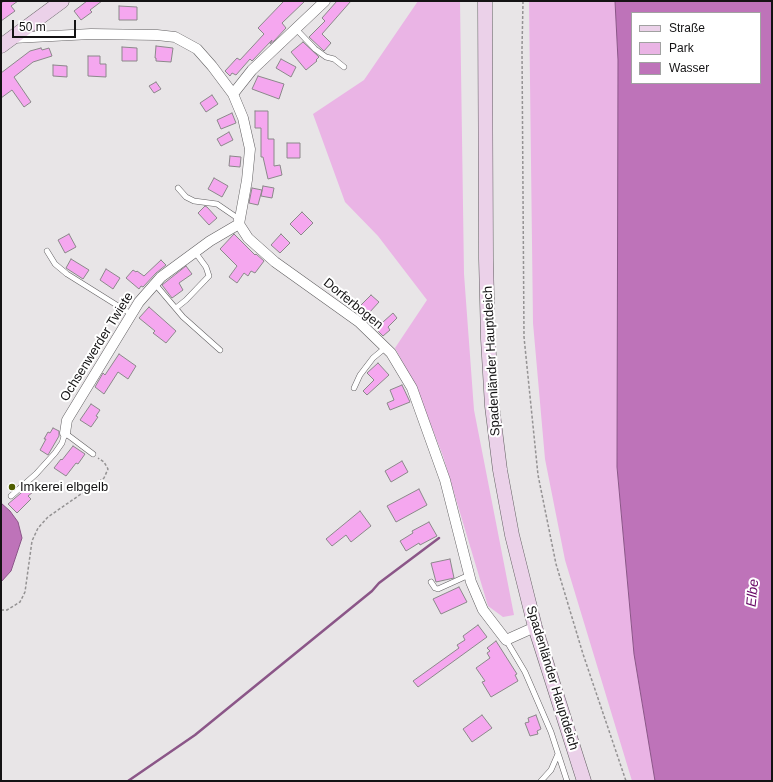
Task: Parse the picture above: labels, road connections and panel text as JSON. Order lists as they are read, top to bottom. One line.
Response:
{"streets":{"street":["Dorferbogen","Ochsenwerder Twiete","Spadenländer Hauptdeich"]},"crossings":[["Dorferbogen","Ochsenwerder Twiete"]],"water":["Elbe"],"places":["Imkerei elbgelb"],"legend":["Straße","Park","Wasser"],"scale_bar":"50 m"}
